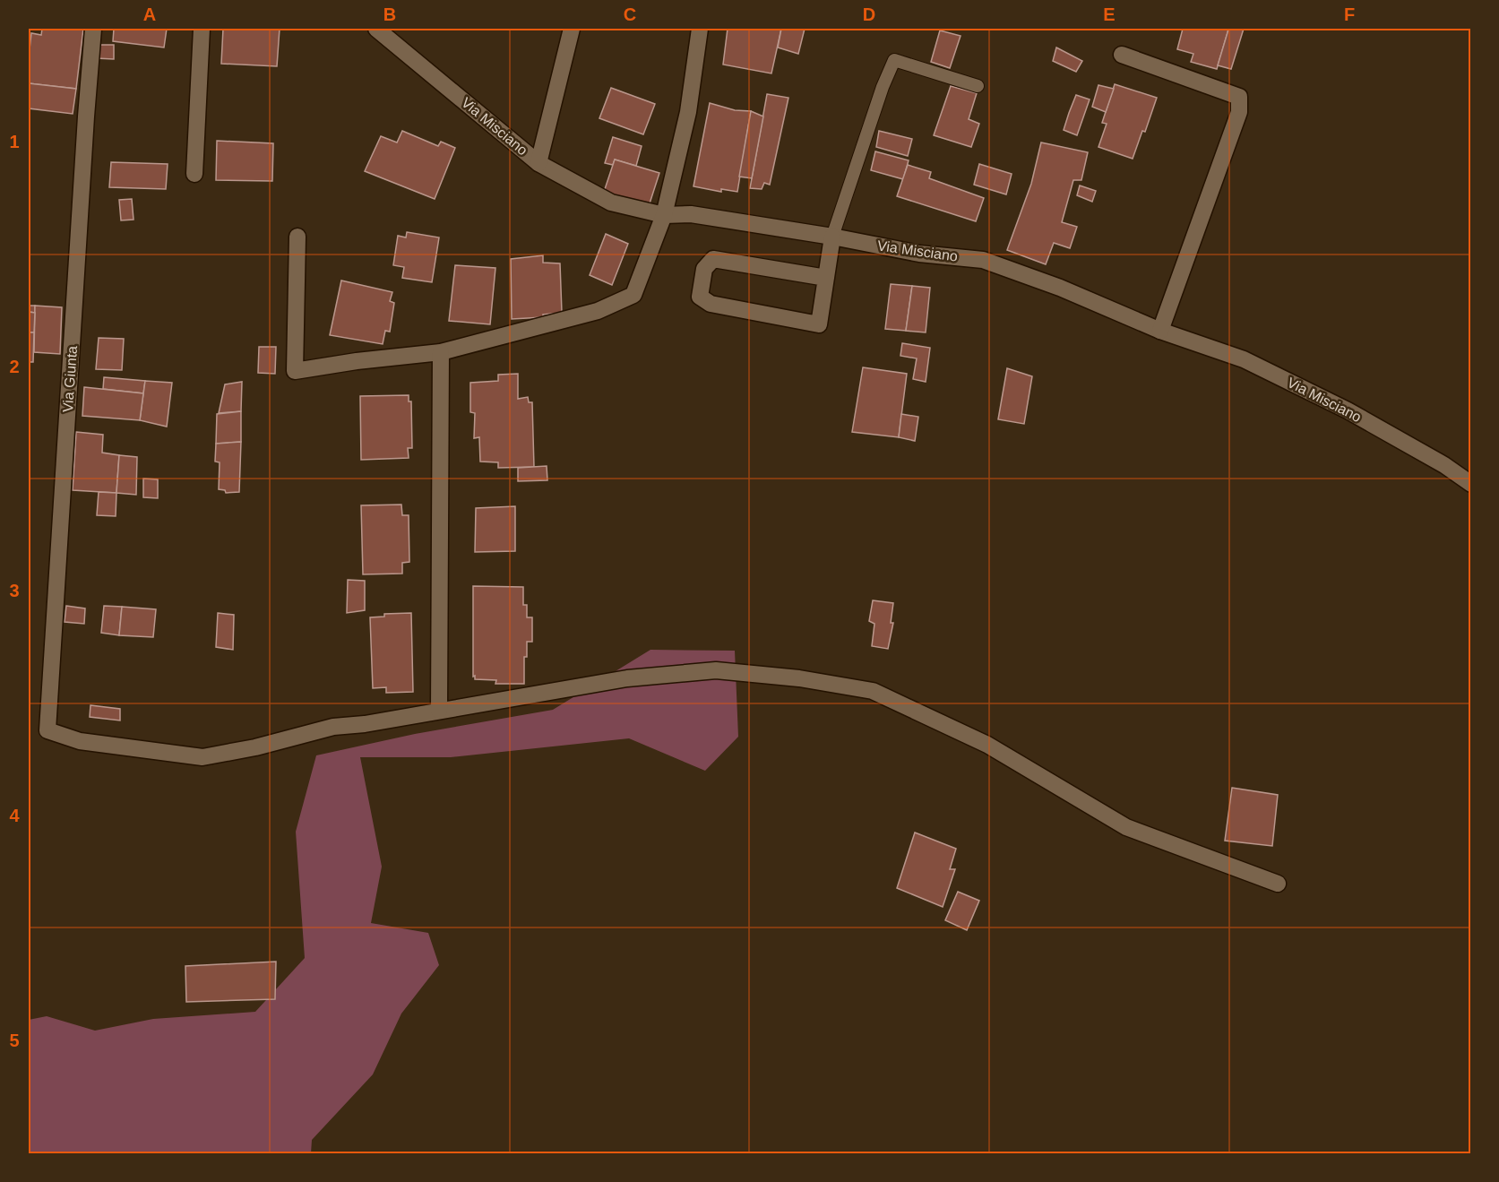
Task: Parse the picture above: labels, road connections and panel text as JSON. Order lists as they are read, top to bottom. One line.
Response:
{"streets":{"street":["Via Misciano","Via Giunta"]},"grid":{"columns":["A","B","C","D","E","F"],"rows":["1","2","3","4","5"]}}
